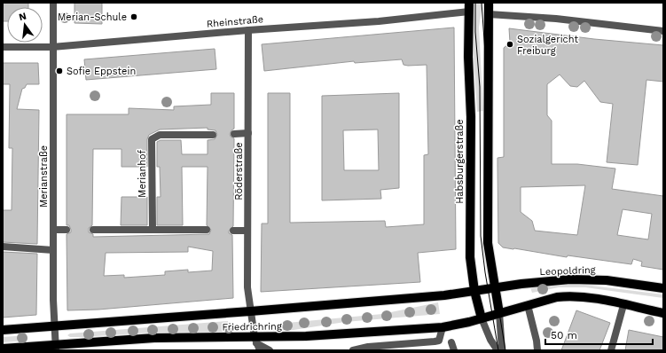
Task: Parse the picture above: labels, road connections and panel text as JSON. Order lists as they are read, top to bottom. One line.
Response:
{"streets":{"main road":["Habsburgerstraße","Leopoldring","Friedrichring"],"street":["Rheinstraße","Röderstraße","Merianhof","Merianstraße"]},"crossings":[["Rheinstraße","Habsburgerstraße"],["Rheinstraße","Röderstraße"],["Rheinstraße","Merianstraße"],["Habsburgerstraße","Friedrichring"],["Röderstraße","Friedrichring"],["Merianstraße","Friedrichring"],["Leopoldring","Friedrichring"]],"places":["Merian-Schule","Sozialgericht Freiburg","Sofie Eppstein"],"scale_bar":"50 m","north":"top"}
